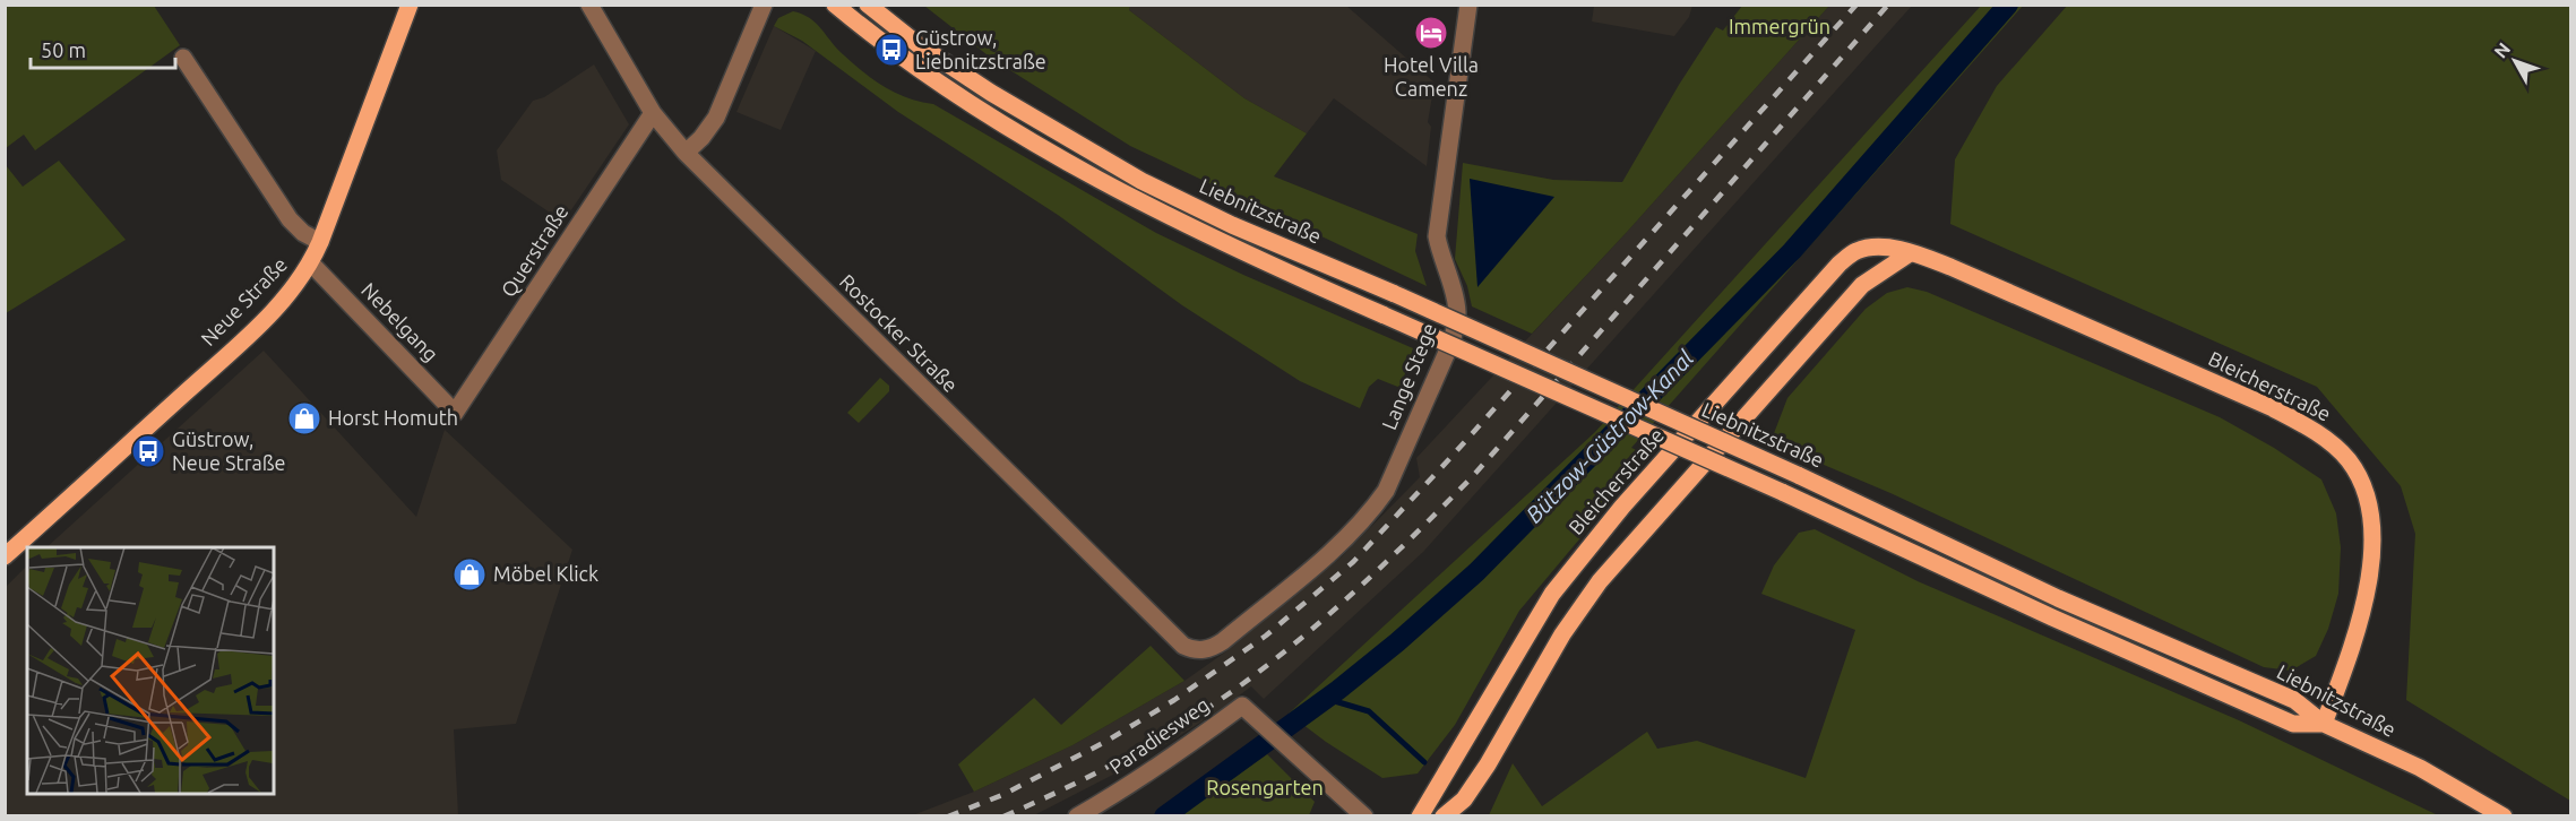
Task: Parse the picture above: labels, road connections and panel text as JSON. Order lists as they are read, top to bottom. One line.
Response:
{"streets":{"main road":["Liebnitzstraße","Neue Straße","Bleicherstraße"],"street":["Querstraße","Nebelgang","Rostocker Straße","Lange Stege","Paradiesweg"]},"crossings":[["Liebnitzstraße","Bleicherstraße"],["Querstraße","Nebelgang"],["Querstraße","Rostocker Straße"],["Neue Straße","Nebelgang"],["Rostocker Straße","Lange Stege"]],"water":["Bützow-Güstrow-Kanal"],"parks":["Immergrün","Rosengarten"],"places":{"hotel":["Hotel Villa Camenz"],"bus stop":["Güstrow, Liebnitzstraße","Güstrow, Neue Straße"],"shop":["Horst Homuth","Möbel Klick"]},"scale_bar":"50 m","north":"top left"}
